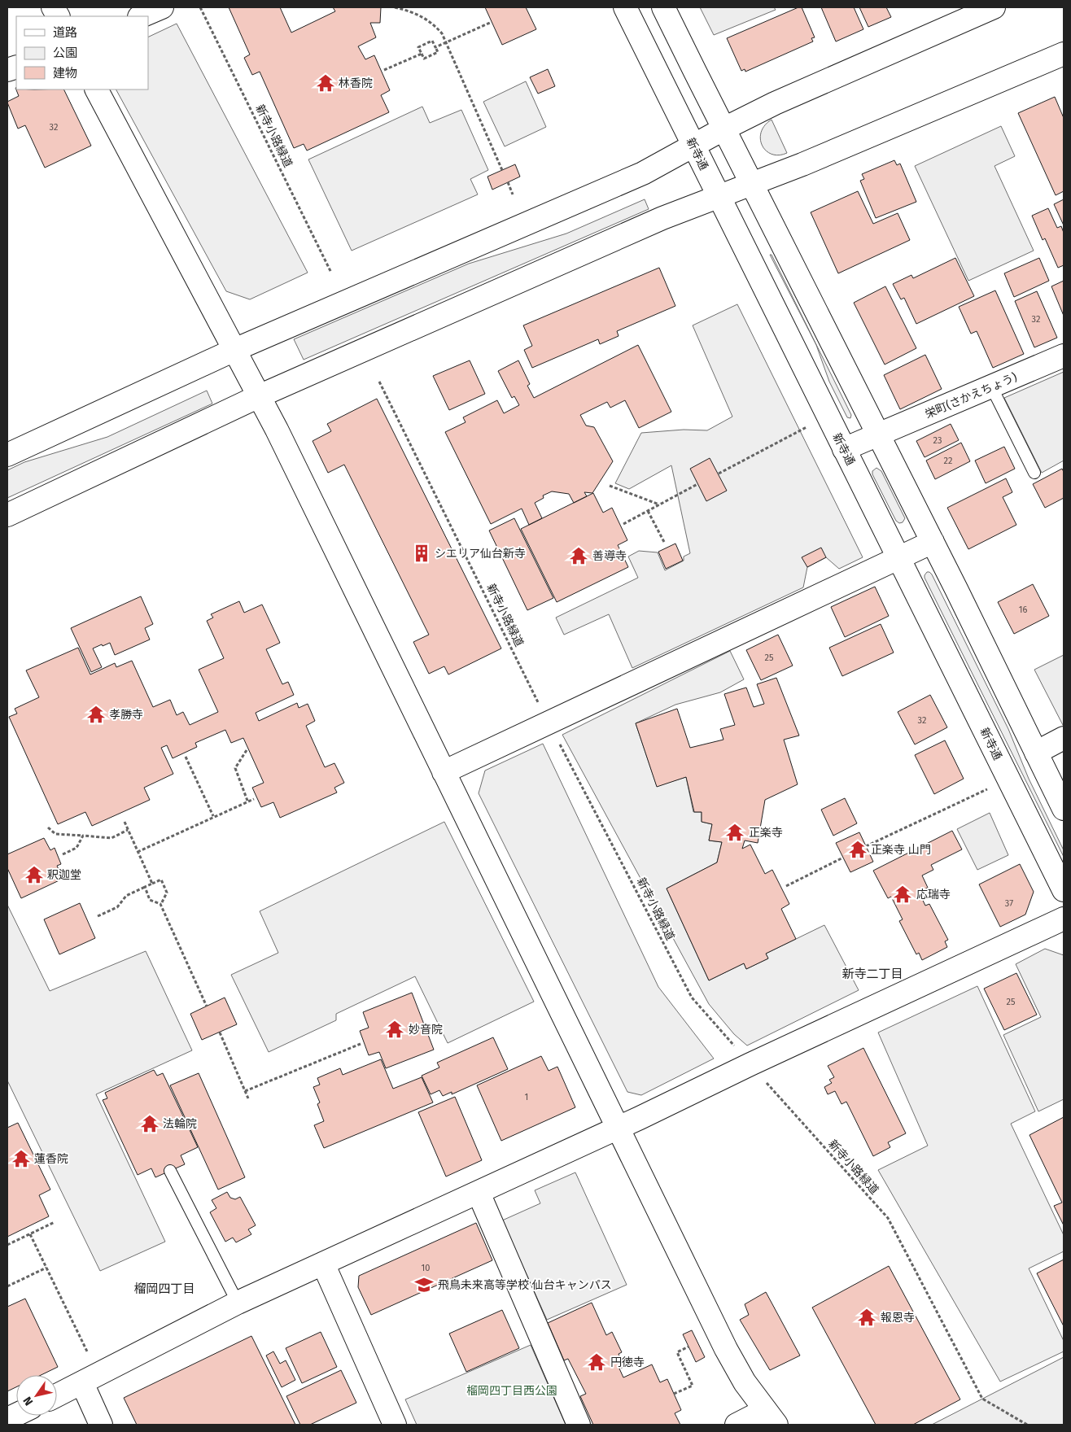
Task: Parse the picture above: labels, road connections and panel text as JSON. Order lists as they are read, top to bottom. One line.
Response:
{"streets":{"street":["新寺通","栄町(さかえちょう)"],"path":["新寺小路緑道"]},"crossings":[["新寺通","栄町(さかえちょう)"]],"districts":["新寺二丁目","榴岡四丁目"],"parks":["榴岡四丁目西公園"],"places":{"temple":["林香院","善導寺","孝勝寺","正楽寺","正楽寺 山門","釈迦堂","応瑞寺","妙音院","法輪院","蓮香院","報恩寺","円徳寺"],"building":["シエリア仙台新寺"],"school or university":["飛鳥未来高等学校 仙台キャンパス"]},"house_numbers":["32","32","23","22","16","25","32","37","25","1","10"],"legend":["道路","公園","建物"],"north":"bottom left"}
